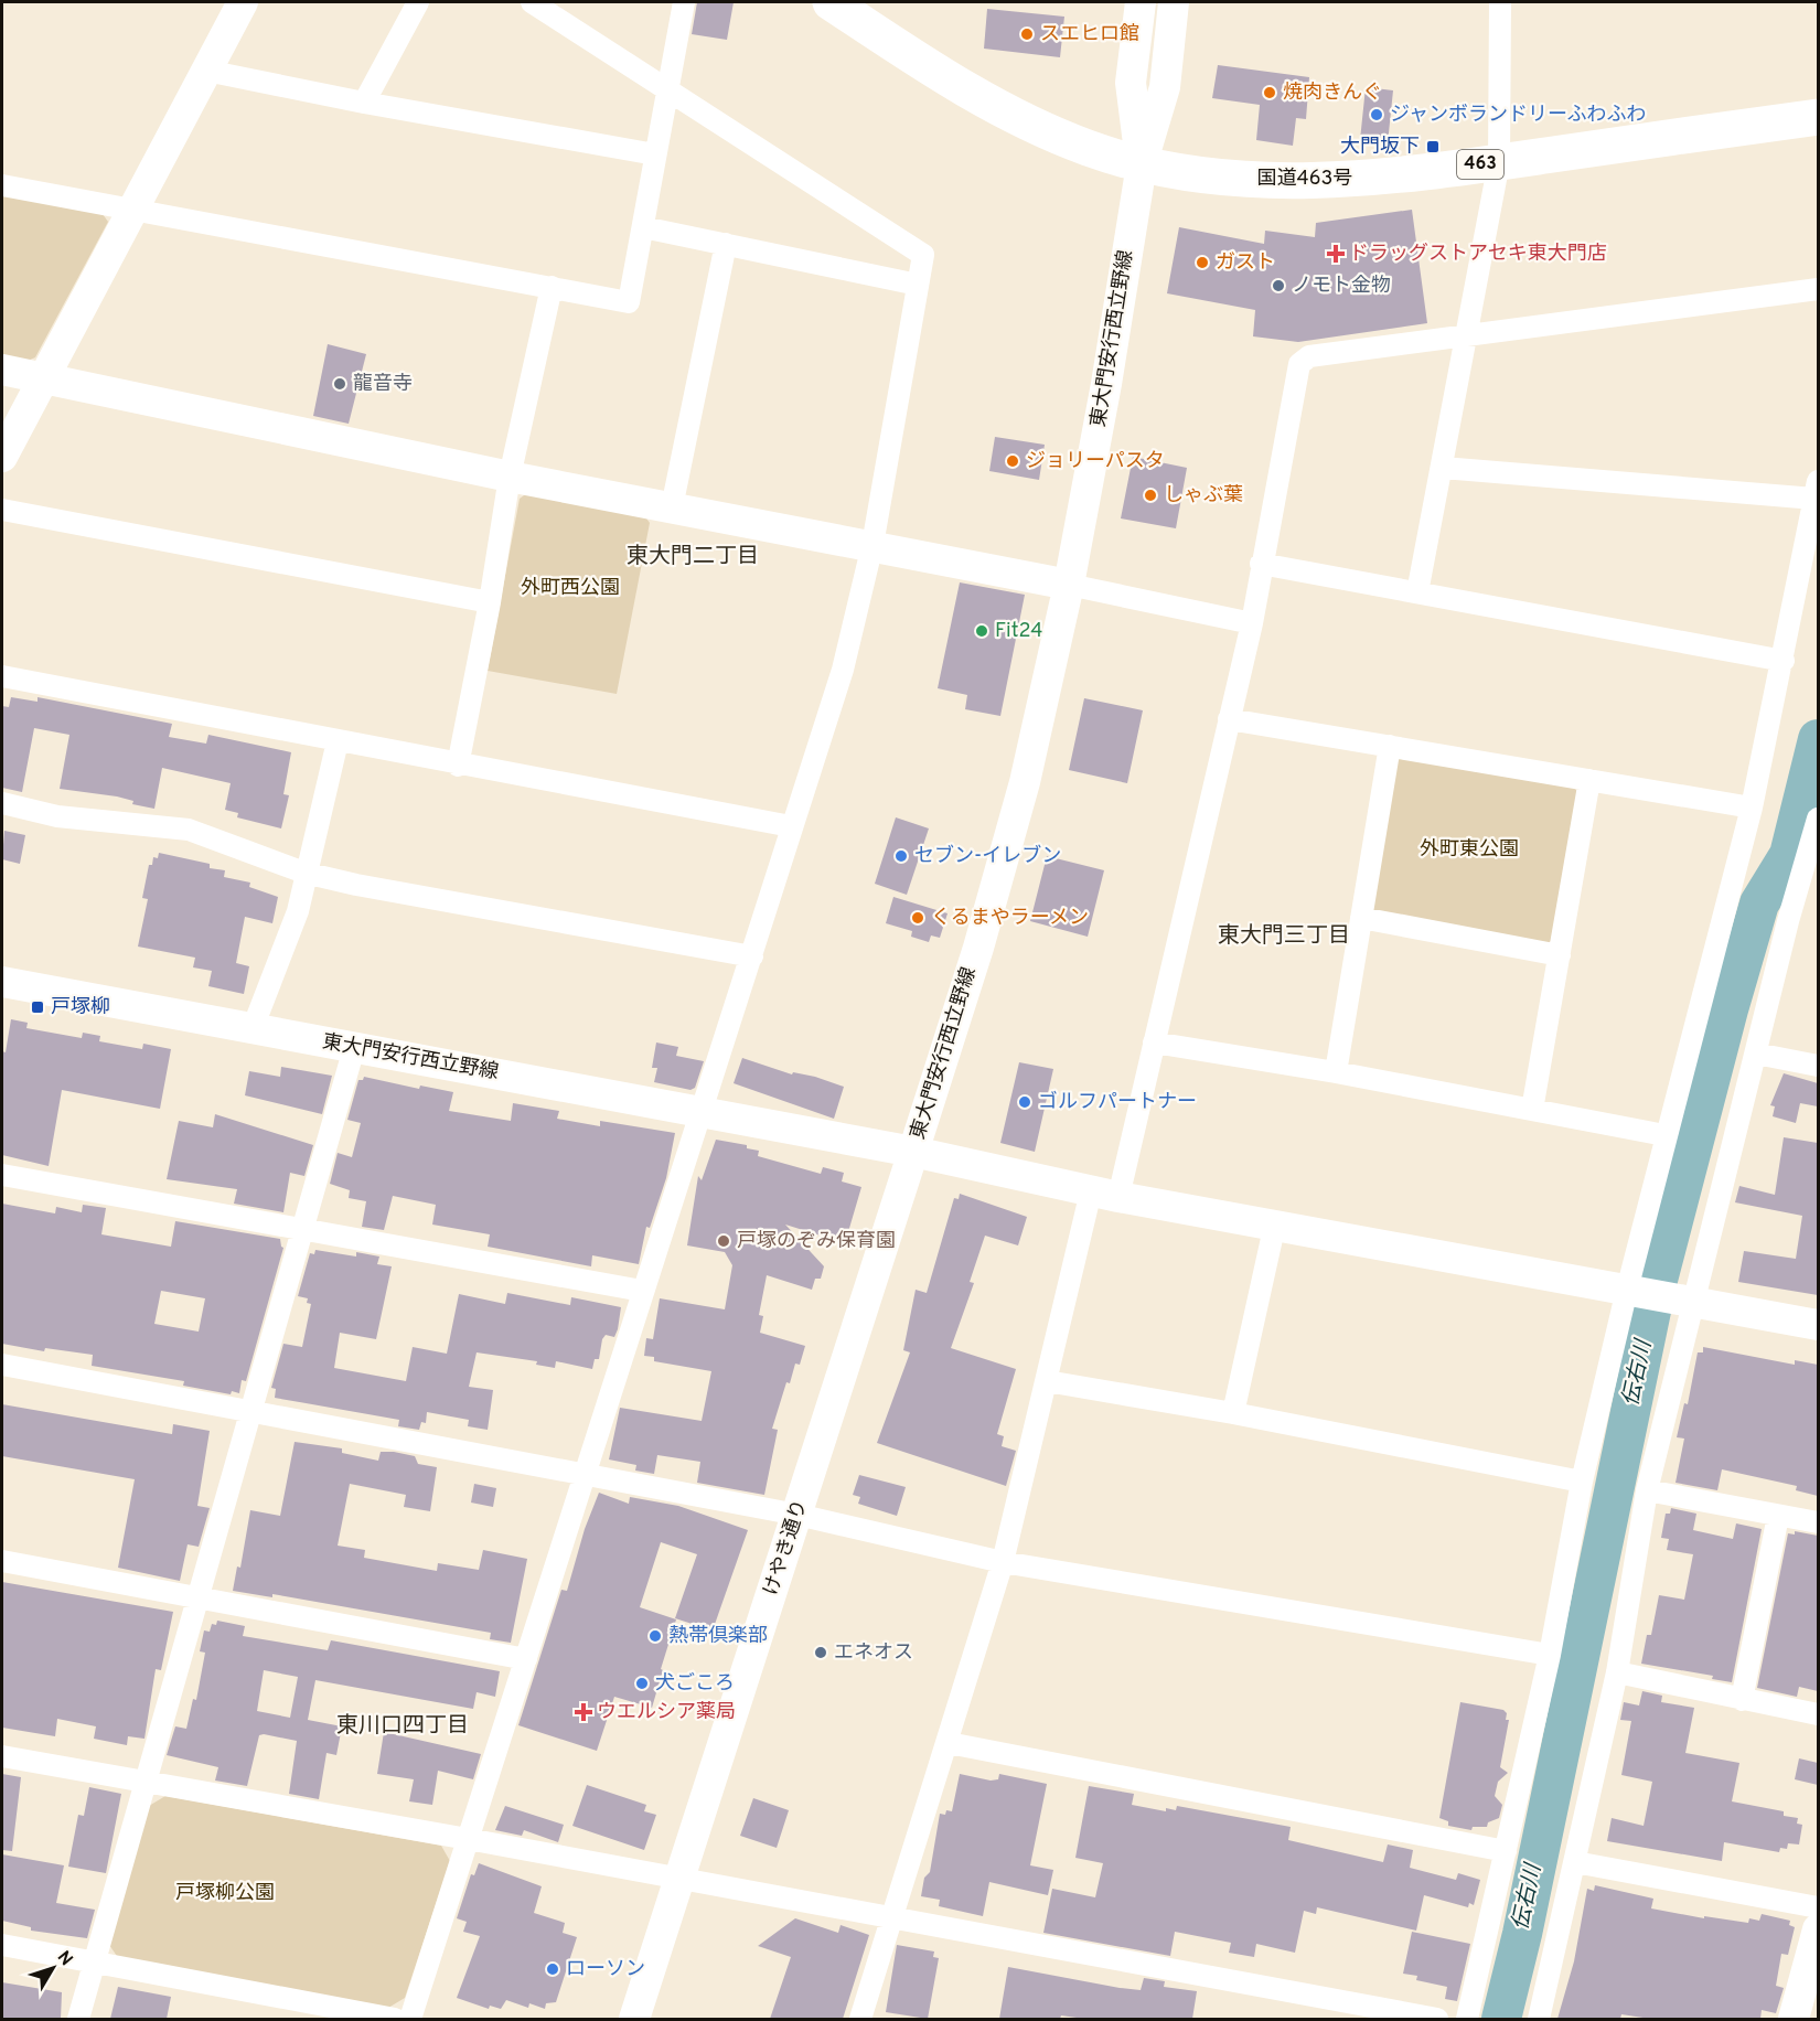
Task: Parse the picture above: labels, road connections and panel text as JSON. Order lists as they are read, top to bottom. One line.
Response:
{"streets":{"highway":["463","国道463号"],"street":["東大門安行西立野線","けやき通り"]},"crossings":[["国道463号","東大門安行西立野線"],["東大門安行西立野線","けやき通り"]],"districts":["東大門二丁目","東大門三丁目","東川口四丁目"],"water":["伝右川"],"parks":["外町西公園","外町東公園","戸塚柳公園"],"places":{"other":["スエヒロ館","焼肉きんぐ","ジャンボランドリーふわふわ","ガスト","ノモト金物","龍音寺","ジョリーパスタ","しゃぶ葉","Fit24","セブン-イレブン","くるまやラーメン","ゴルフパートナー","戸塚のぞみ保育園","熱帯倶楽部","エネオス","犬ごころ","ローソン"],"transit":["大門坂下","戸塚柳"],"health":["ドラッグストアセキ東大門店","ウエルシア薬局"]},"north":"top right"}
